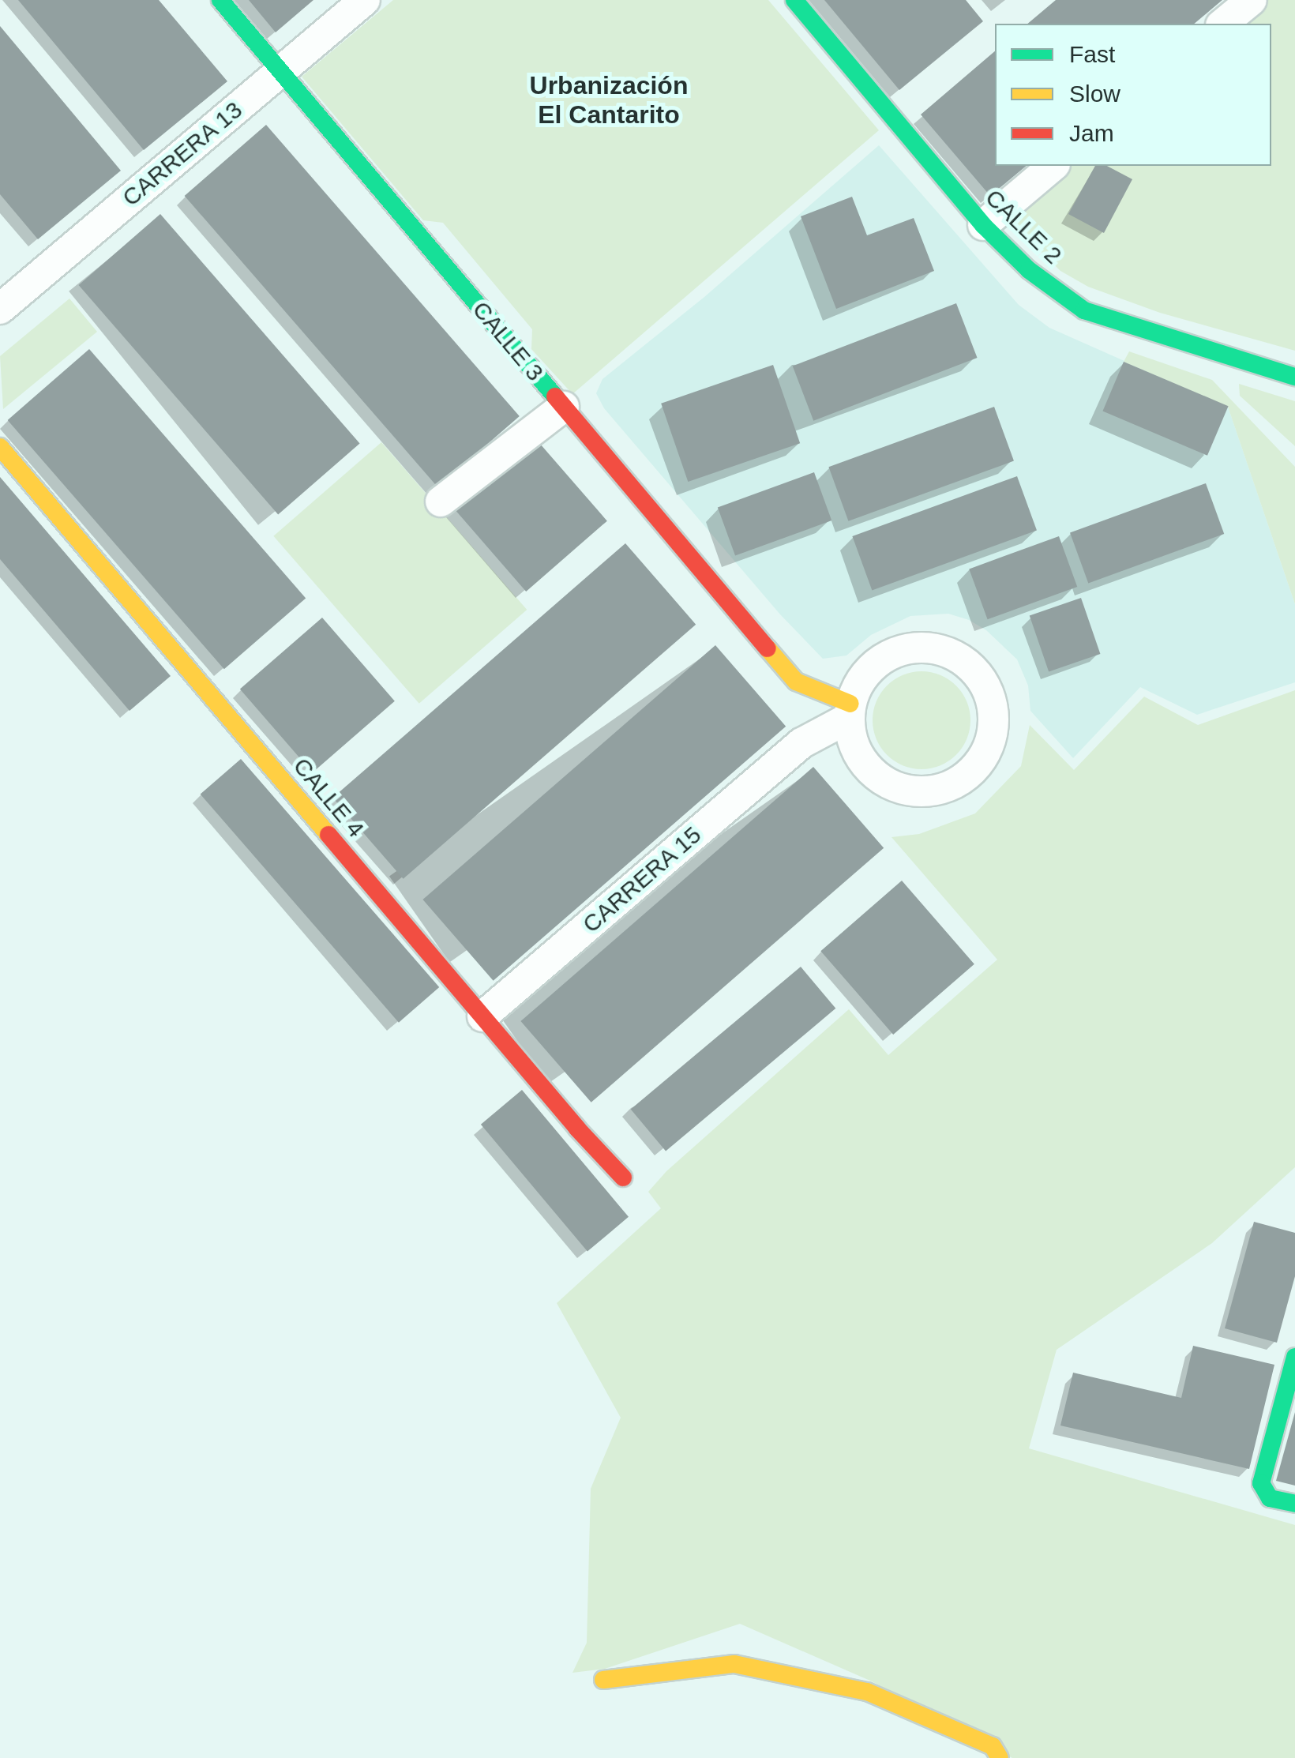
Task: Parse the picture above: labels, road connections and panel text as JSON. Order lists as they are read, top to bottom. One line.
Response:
{"streets":{"street":["CARRERA 13","CALLE 2","CALLE 3","CALLE 4","CARRERA 15"]},"crossings":[["CARRERA 13","CALLE 3"],["CALLE 3","CARRERA 15"],["CALLE 4","CARRERA 15"]],"districts":["Urbanización El Cantarito"],"legend":["Fast","Slow","Jam"]}
